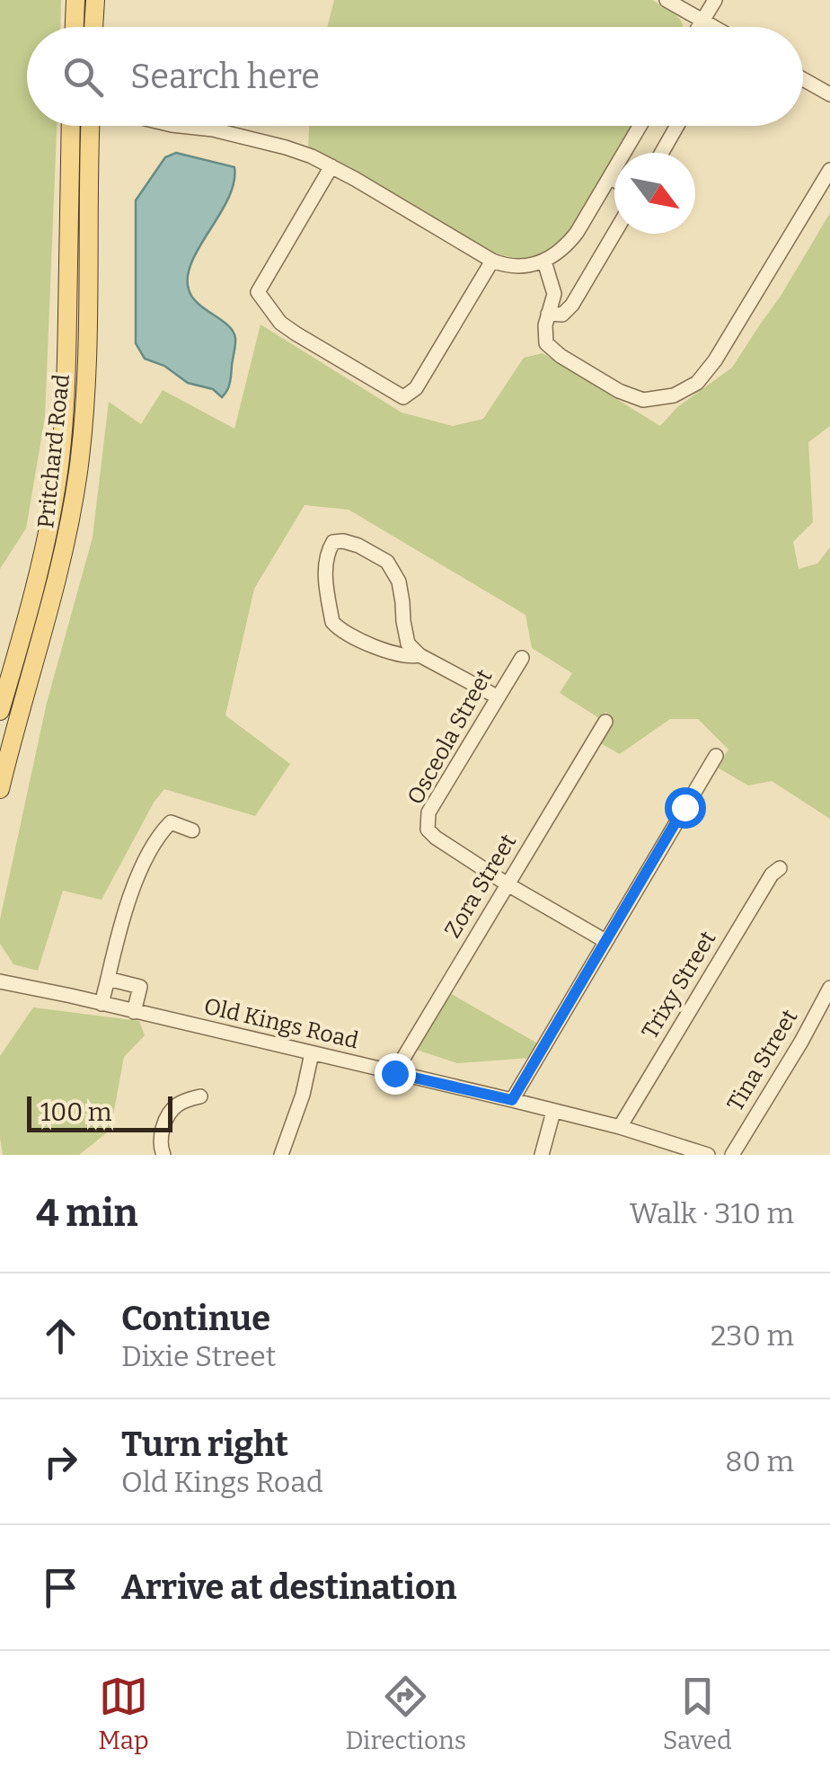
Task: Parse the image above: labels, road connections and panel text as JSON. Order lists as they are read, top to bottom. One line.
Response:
{"streets":{"main road":["Pritchard Road"],"street":["Osceola Street","Zora Street","Trixy Street","Old Kings Road","Tina Street"]},"crossings":[["Osceola Street","Zora Street"],["Zora Street","Old Kings Road"],["Trixy Street","Old Kings Road"]],"scale_bar":"100 m","north":"bottom right","page":{"search":"Search here","scale":"100 m","heading":["4 min","Walk · 310 m"],"list":[["Continue","Dixie Street","230 m"],["Turn right","Old Kings Road","80 m"],"Arrive at destination"],"nav":["Map","Directions","Saved"]}}
